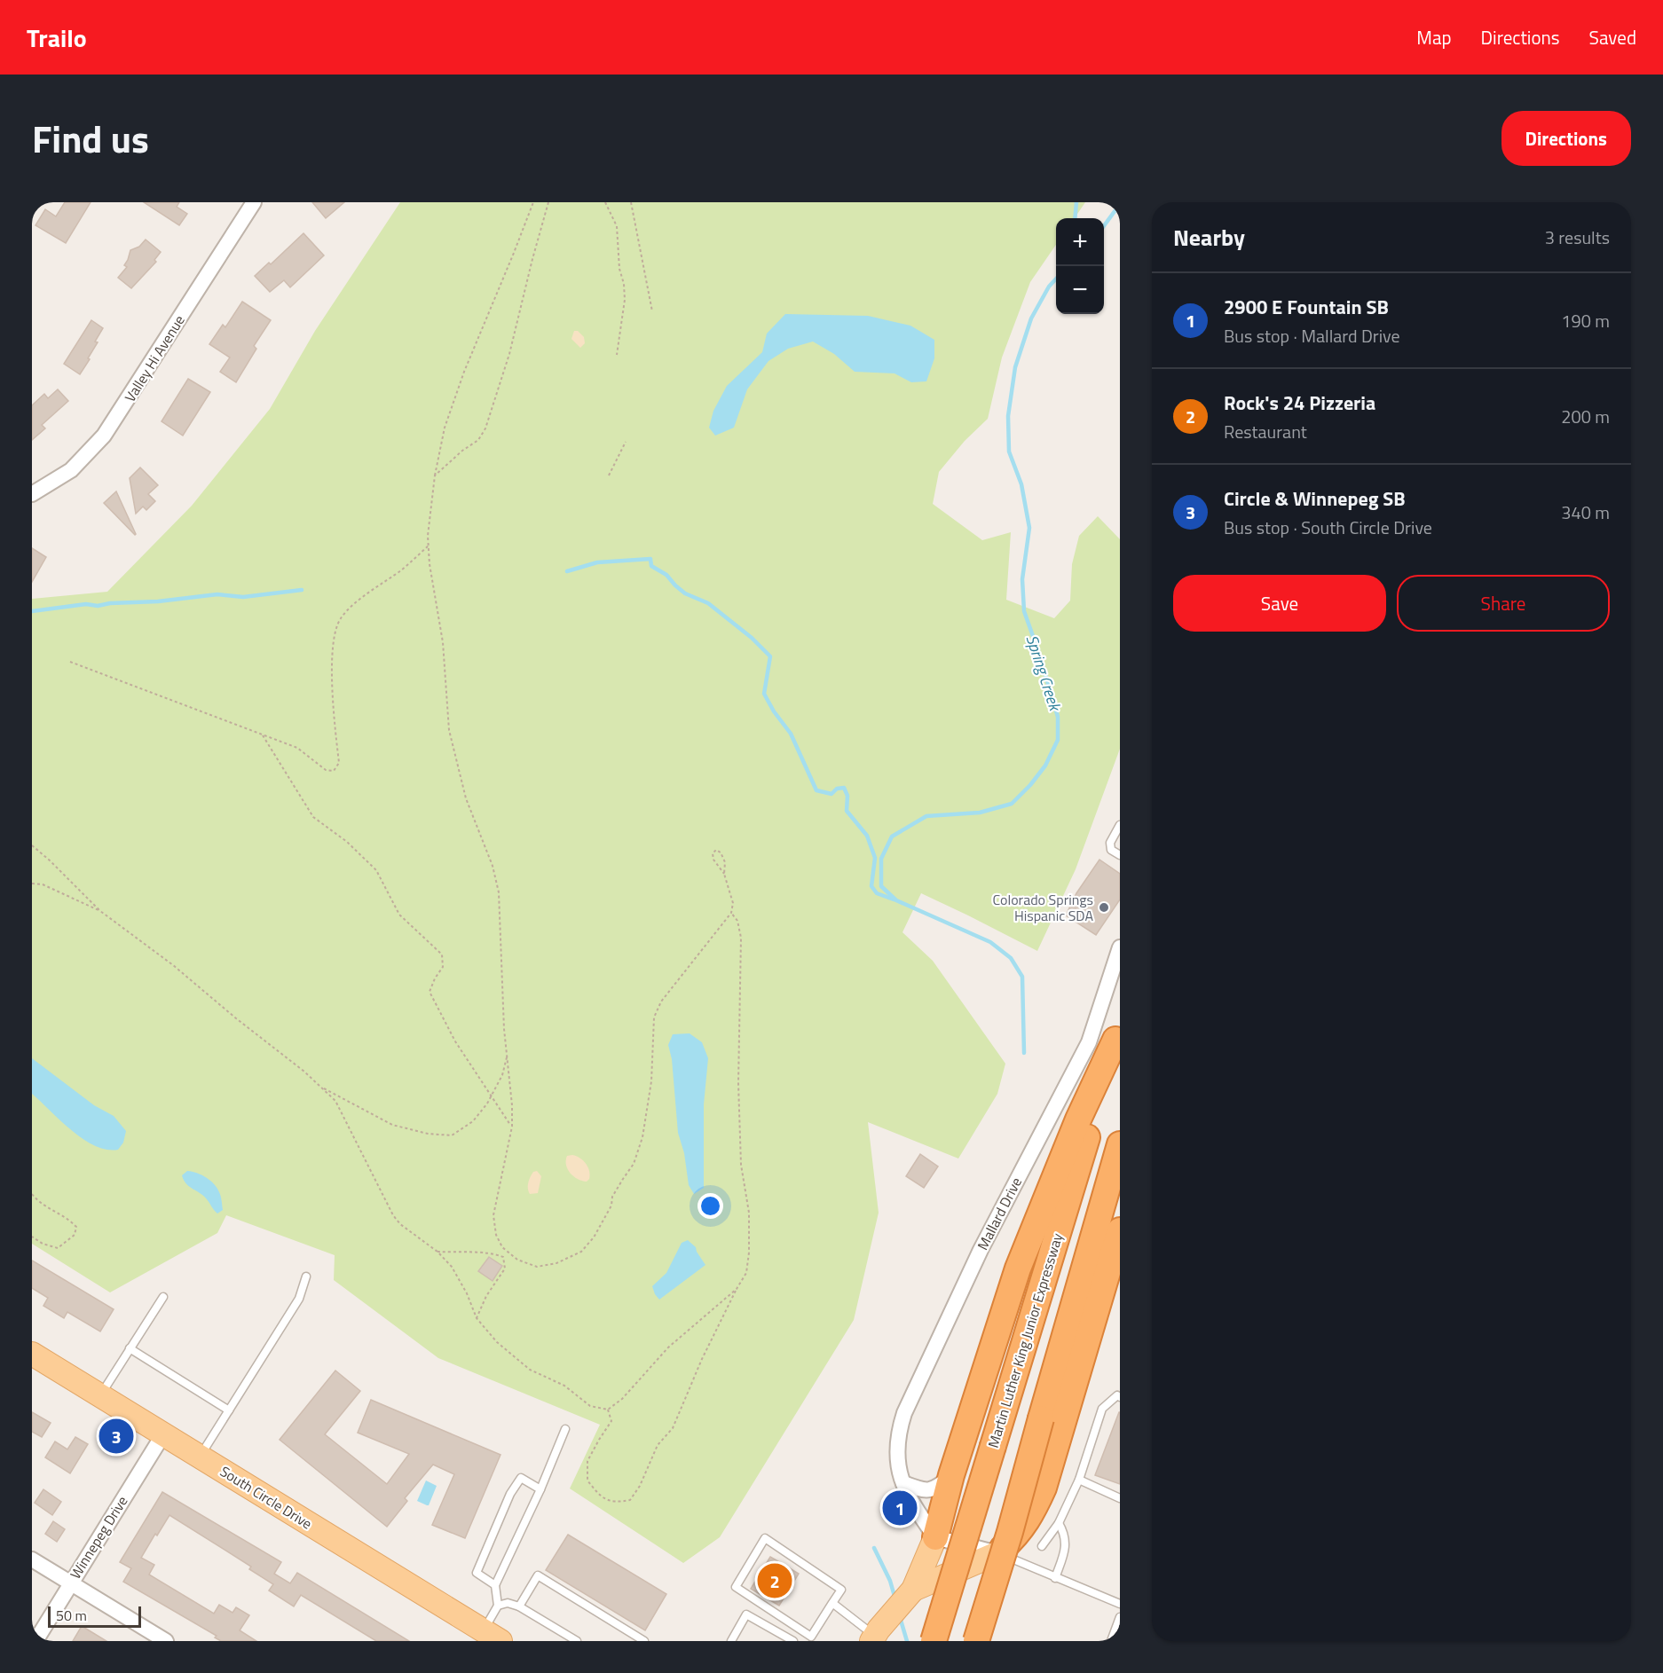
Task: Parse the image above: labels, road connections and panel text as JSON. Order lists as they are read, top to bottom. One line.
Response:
{"streets":{"highway":["Martin Luther King Junior Expressway"],"main road":["South Circle Drive"],"street":["Valley Hi Avenue","Mallard Drive","Winnepeg Drive"]},"crossings":[["South Circle Drive","Winnepeg Drive"]],"water":["Spring Creek"],"places":["Colorado Springs Hispanic SDA"],"scale_bar":"50 m","page":{"header":"Trailo","nav":["Map","Directions","Saved"],"title":"Find us","buttons":["Directions",["Save","Share"]],"heading":["Nearby","3 results"],"map_buttons":["+","−"],"list":[{"mark":"1","name":"2900 E Fountain SB","note":"Bus stop · Mallard Drive","value":"190 m"},{"mark":"2","name":"Rock's 24 Pizzeria","note":"Restaurant","value":"200 m"},{"mark":"3","name":"Circle & Winnepeg SB","note":"Bus stop · South Circle Drive","value":"340 m"}],"pins":["3","1","2"],"scale":"50 m"}}
